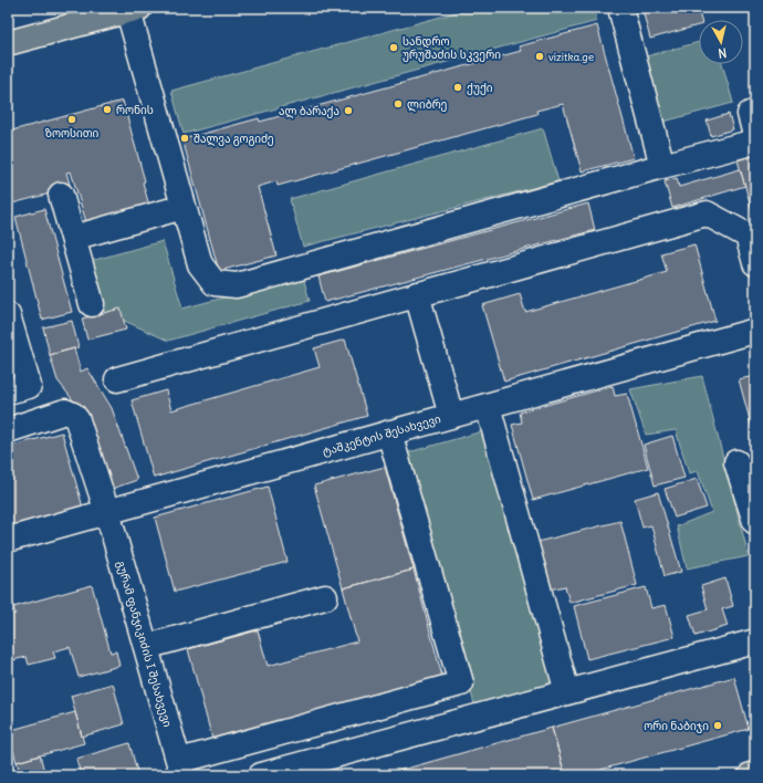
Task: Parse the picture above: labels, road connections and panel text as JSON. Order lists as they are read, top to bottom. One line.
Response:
{"streets":{"street":["ტაშკენტის შესახვევი","გურამ ფანჯიკიძის I შესახვევი"]},"crossings":[["ტაშკენტის შესახვევი","გურამ ფანჯიკიძის I შესახვევი"]],"places":["სანდრო ურუშაძის სკვერი","vizitka.ge","ქუქი","ლიბრე","რონის","ალ ბარაქა","ზოოსითი","შალვა გოგიძე","ორი ნაბიჯი"],"north":"bottom"}
